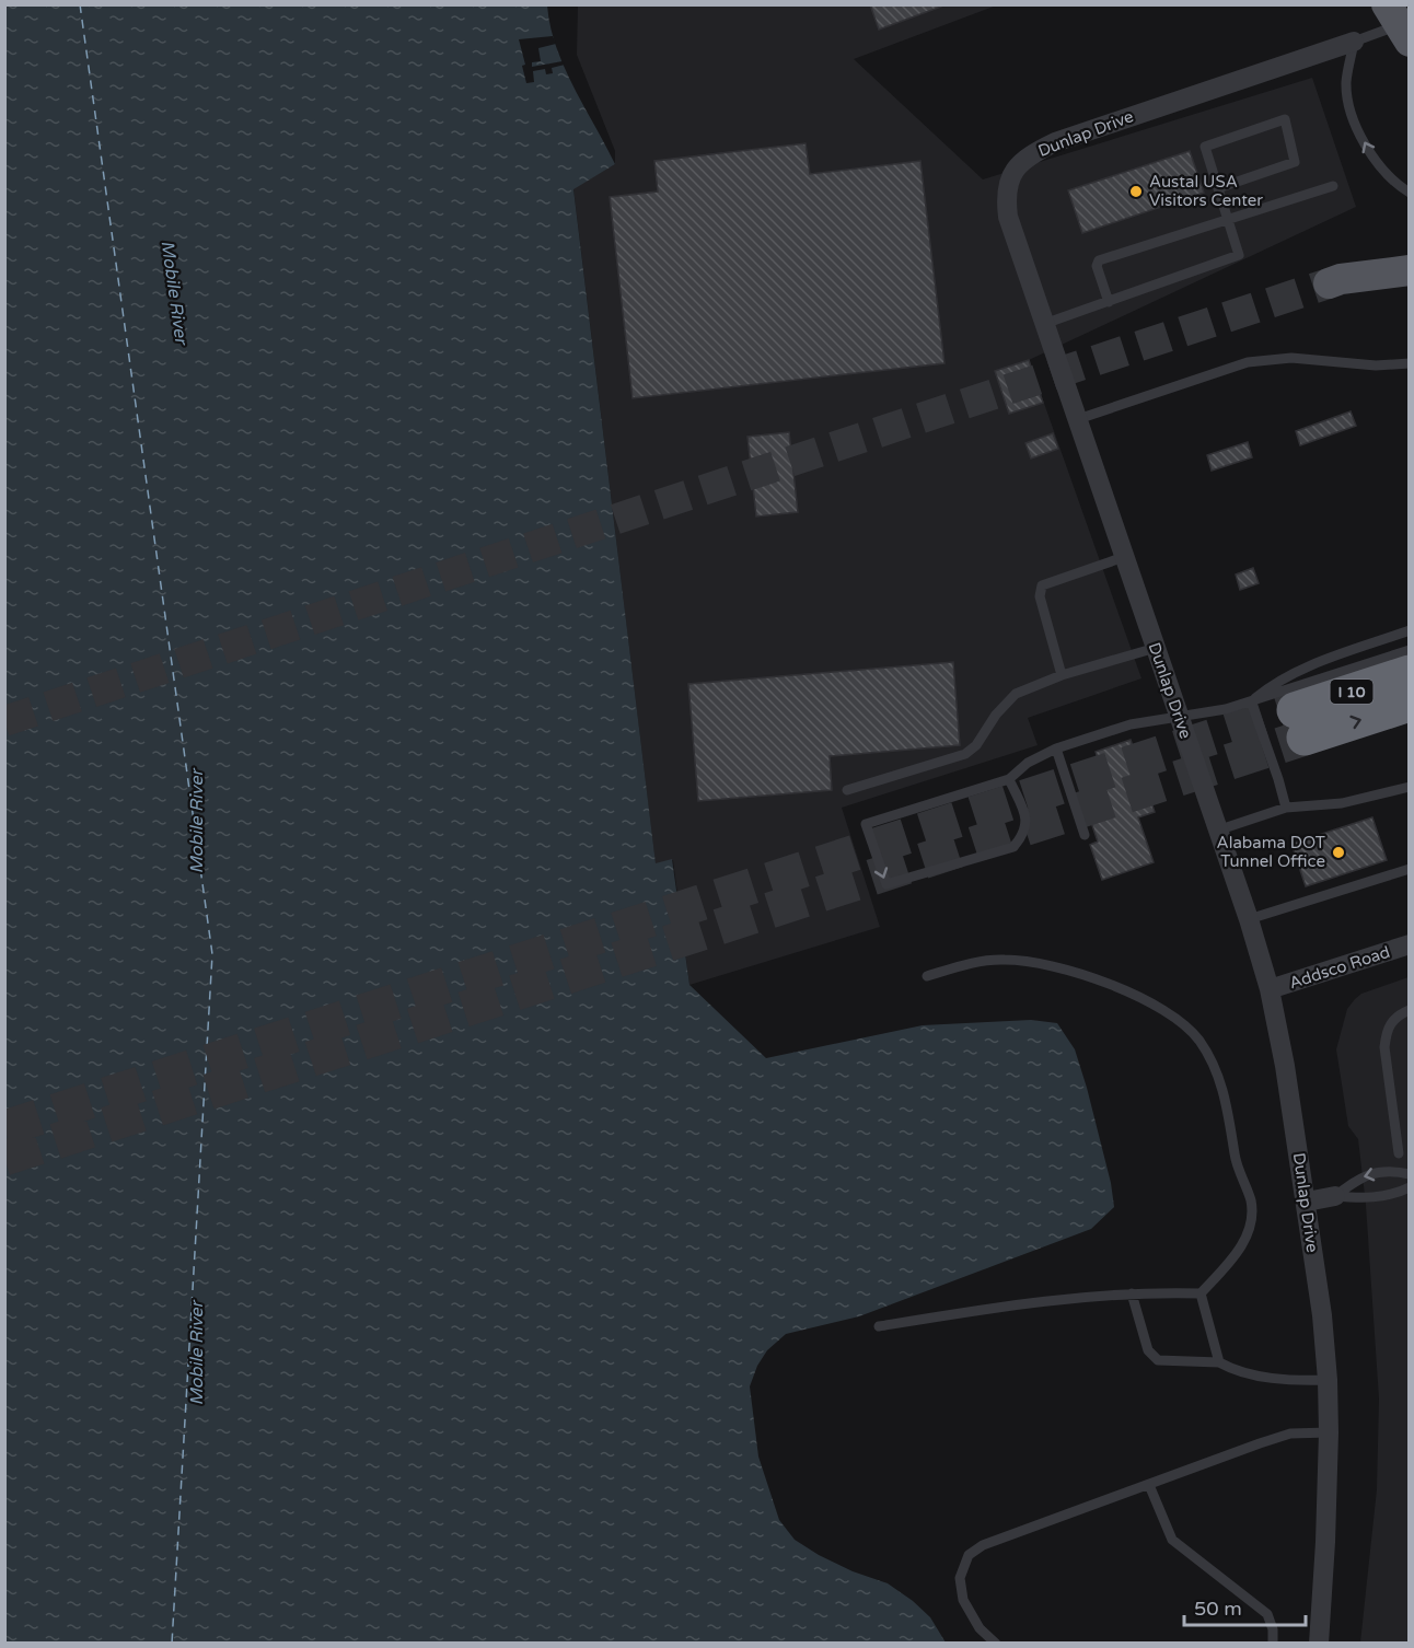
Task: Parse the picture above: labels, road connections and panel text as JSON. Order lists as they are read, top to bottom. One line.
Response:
{"streets":{"highway":["I 10"],"street":["Dunlap Drive","Addsco Road"]},"crossings":[["Dunlap Drive","Addsco Road"]],"water":["Mobile River"],"places":["Austal USA Visitors Center","Alabama DOT Tunnel Office"],"scale_bar":"50 m"}
